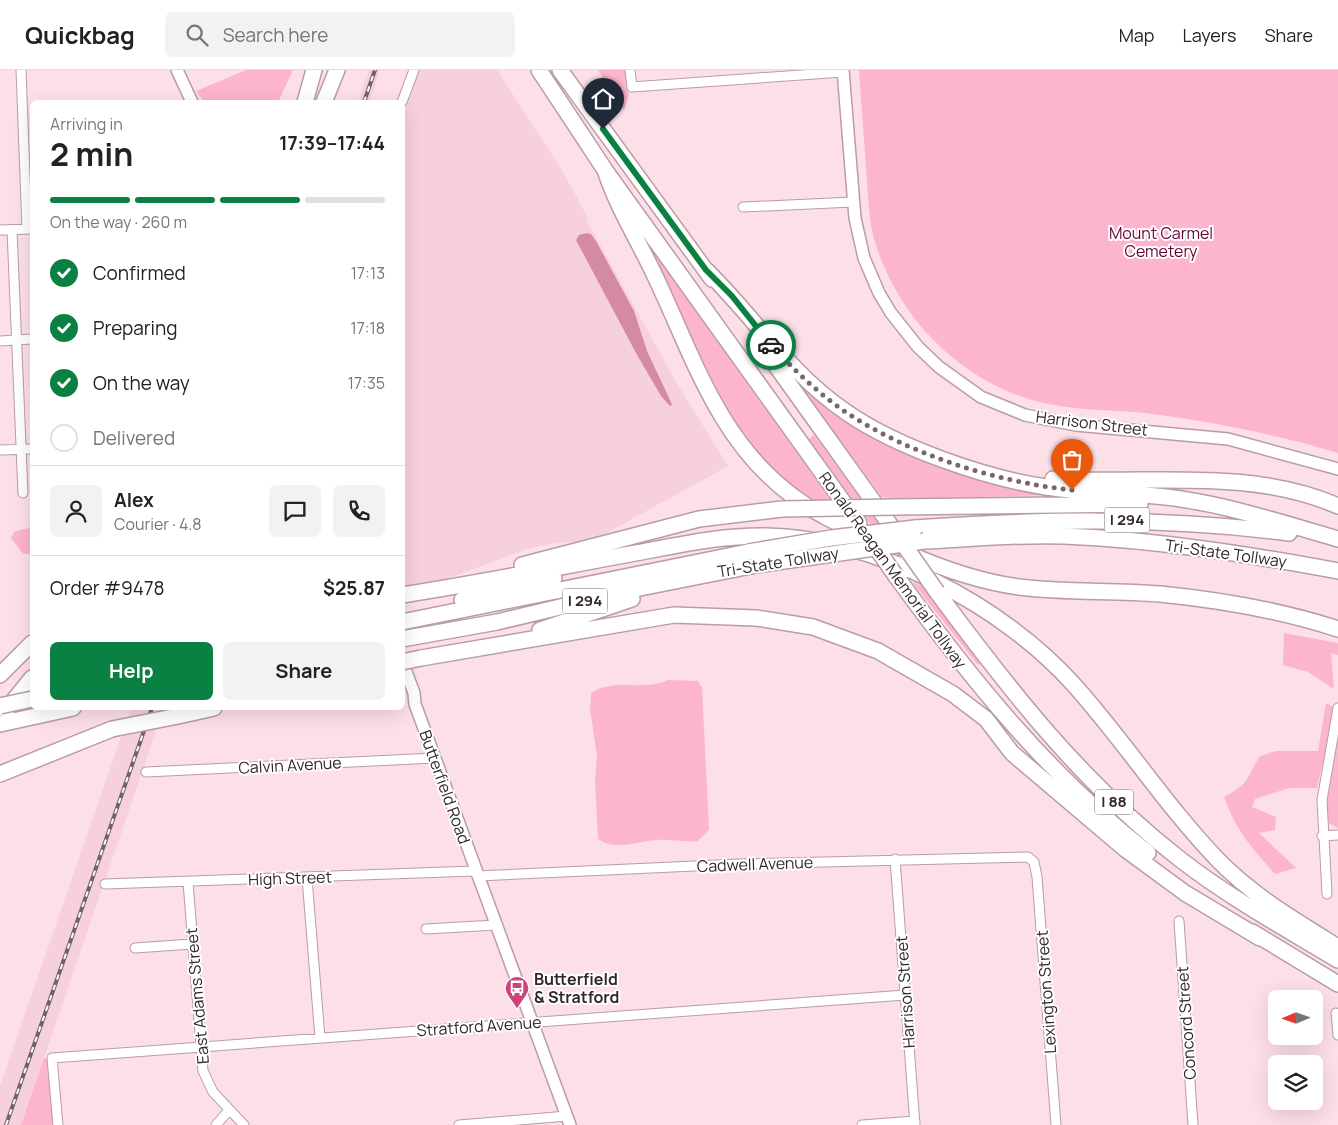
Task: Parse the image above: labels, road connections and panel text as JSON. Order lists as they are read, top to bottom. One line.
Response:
{"streets":{"highway":["I 294","Tri-State Tollway","Ronald Reagan Memorial Tollway","I 88"],"main road":["Harrison Street","Butterfield Road"],"street":["Calvin Avenue","Cadwell Avenue","High Street","Lexington Street","East Adams Street","Concord Street","Stratford Avenue"]},"crossings":[["Harrison Street","Cadwell Avenue"],["Harrison Street","Stratford Avenue"],["Calvin Avenue","Butterfield Road"],["Butterfield Road","Cadwell Avenue"],["Butterfield Road","High Street"],["Butterfield Road","Stratford Avenue"],["Cadwell Avenue","High Street"],["Cadwell Avenue","Lexington Street"],["High Street","East Adams Street"],["East Adams Street","Stratford Avenue"]],"parks":["Mount Carmel Cemetery"],"places":{"bus stop":["Butterfield & Stratford"]},"north":"left","page":{"header":"Quickbag","search":"Search here","nav":["Map","Layers","Share"],"heading":["2 min","Arriving in","17:39–17:44"],"panel":["Alex","Courier · 4.8","Order #9478","$25.87"],"bar":"On the way · 260 m","list":[["Confirmed","17:13"],["Preparing","17:18"],["On the way","17:35"],"Delivered"],"buttons":["Help","Share"]}}
